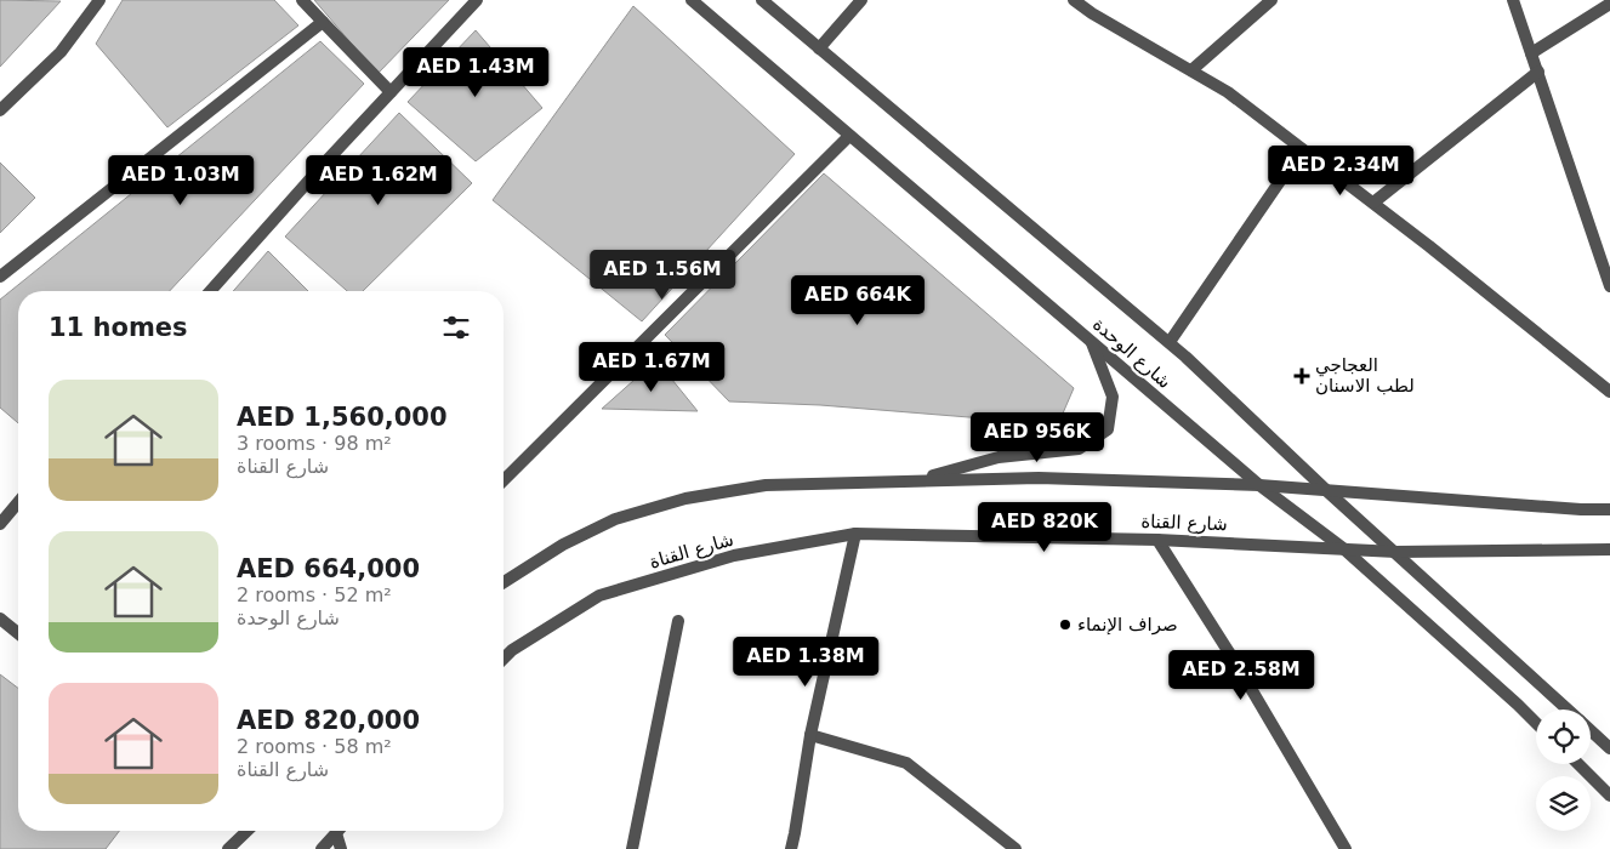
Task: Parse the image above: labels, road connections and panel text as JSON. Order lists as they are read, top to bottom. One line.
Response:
{"streets":{"street":["شارع الوحدة","شارع القناة"]},"crossings":[["شارع الوحدة","شارع القناة"]],"places":{"health":["العجاجي لطب الاسنان"],"other":["صراف الإنماء"]},"page":{"price":["AED 1.43M","AED 2.34M","AED 1.03M","AED 1.62M","AED 1.56M","AED 664K","AED 1.67M","AED 956K","AED 820K","AED 1.38M","AED 2.58M"],"heading":"11 homes","list":[{"name":"AED 1,560,000","note":"3 rooms · 98 m² · شارع القناة"},{"name":"AED 664,000","note":"2 rooms · 52 m² · شارع الوحدة"},{"name":"AED 820,000","note":"2 rooms · 58 m² · شارع القناة"}]}}
